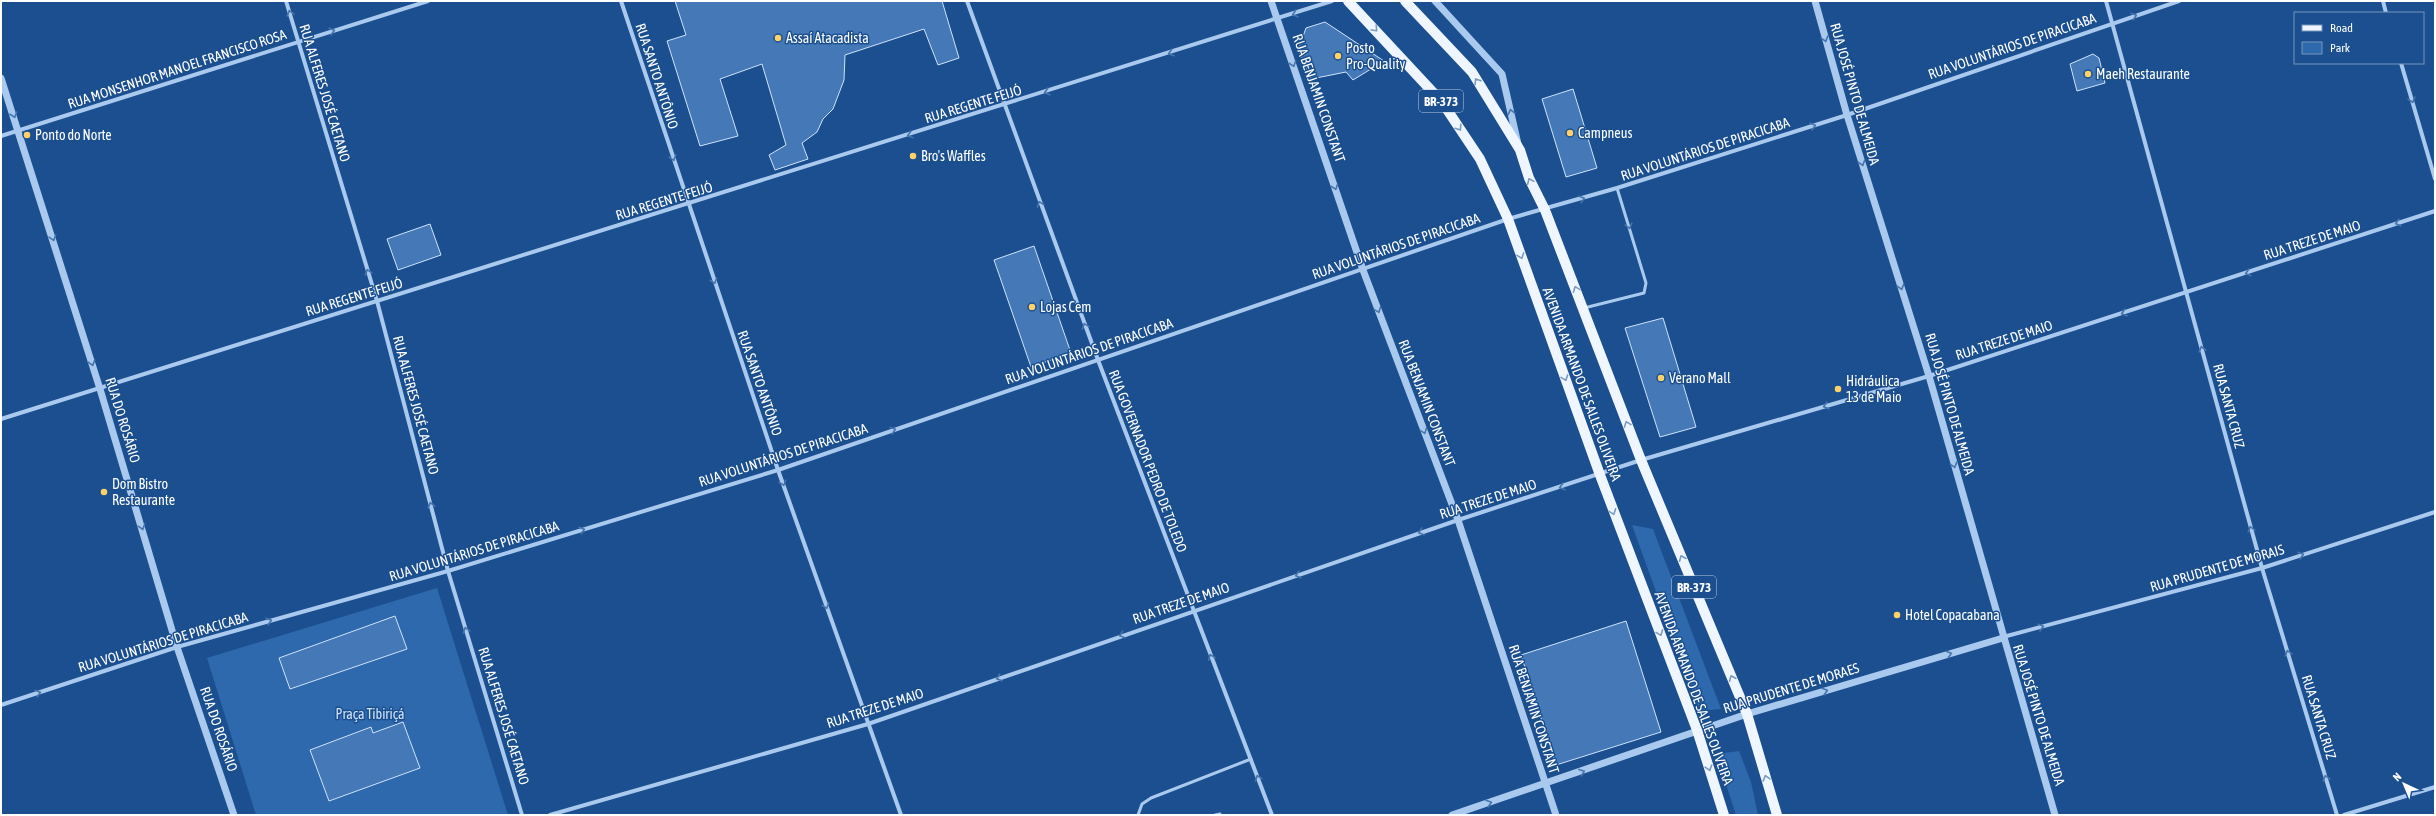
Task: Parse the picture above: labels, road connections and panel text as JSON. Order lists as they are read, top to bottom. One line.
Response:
{"streets":{"main road":["BR-373","AVENIDA ARMANDO DE SALLES OLIVEIRA"],"street":["RUA VOLUNTÁRIOS DE PIRACICABA","RUA MONSENHOR MANOEL FRANCISCO ROSA","RUA SANTO ANTÔNIO","RUA ALFERES JOSÉ CAETANO","RUA JOSÉ PINTO DE ALMEIDA","RUA BENJAMIN CONSTANT","RUA REGENTE FEIJÓ","RUA TREZE DE MAIO","RUA SANTA CRUZ","RUA DO ROSÁRIO","RUA GOVERNADOR PEDRO DE TOLEDO","RUA PRUDENTE DE MORAIS","RUA PRUDENTE DE MORAES"]},"crossings":[["RUA VOLUNTÁRIOS DE PIRACICABA","RUA SANTO ANTÔNIO"],["RUA VOLUNTÁRIOS DE PIRACICABA","RUA ALFERES JOSÉ CAETANO"],["RUA VOLUNTÁRIOS DE PIRACICABA","RUA JOSÉ PINTO DE ALMEIDA"],["RUA VOLUNTÁRIOS DE PIRACICABA","RUA BENJAMIN CONSTANT"],["RUA VOLUNTÁRIOS DE PIRACICABA","AVENIDA ARMANDO DE SALLES OLIVEIRA"],["RUA VOLUNTÁRIOS DE PIRACICABA","RUA SANTA CRUZ"],["RUA VOLUNTÁRIOS DE PIRACICABA","RUA DO ROSÁRIO"],["RUA VOLUNTÁRIOS DE PIRACICABA","RUA GOVERNADOR PEDRO DE TOLEDO"],["RUA MONSENHOR MANOEL FRANCISCO ROSA","RUA ALFERES JOSÉ CAETANO"],["RUA MONSENHOR MANOEL FRANCISCO ROSA","RUA DO ROSÁRIO"],["RUA SANTO ANTÔNIO","RUA REGENTE FEIJÓ"],["RUA SANTO ANTÔNIO","RUA TREZE DE MAIO"],["RUA ALFERES JOSÉ CAETANO","RUA REGENTE FEIJÓ"],["RUA JOSÉ PINTO DE ALMEIDA","RUA TREZE DE MAIO"],["RUA JOSÉ PINTO DE ALMEIDA","RUA PRUDENTE DE MORAIS"],["RUA JOSÉ PINTO DE ALMEIDA","RUA PRUDENTE DE MORAES"],["RUA BENJAMIN CONSTANT","RUA REGENTE FEIJÓ"],["RUA BENJAMIN CONSTANT","RUA TREZE DE MAIO"],["RUA BENJAMIN CONSTANT","RUA PRUDENTE DE MORAES"],["RUA REGENTE FEIJÓ","RUA DO ROSÁRIO"],["RUA REGENTE FEIJÓ","RUA GOVERNADOR PEDRO DE TOLEDO"],["RUA TREZE DE MAIO","AVENIDA ARMANDO DE SALLES OLIVEIRA"],["RUA TREZE DE MAIO","RUA SANTA CRUZ"],["RUA TREZE DE MAIO","RUA GOVERNADOR PEDRO DE TOLEDO"],["AVENIDA ARMANDO DE SALLES OLIVEIRA","RUA PRUDENTE DE MORAES"],["RUA SANTA CRUZ","RUA PRUDENTE DE MORAIS"],["RUA PRUDENTE DE MORAIS","RUA PRUDENTE DE MORAES"]],"one_way":["RUA VOLUNTÁRIOS DE PIRACICABA","RUA SANTO ANTÔNIO","RUA ALFERES JOSÉ CAETANO","RUA JOSÉ PINTO DE ALMEIDA","RUA BENJAMIN CONSTANT","RUA REGENTE FEIJÓ","RUA TREZE DE MAIO","RUA SANTA CRUZ","RUA DO ROSÁRIO","RUA GOVERNADOR PEDRO DE TOLEDO","RUA PRUDENTE DE MORAIS","RUA PRUDENTE DE MORAES"],"parks":["Praça Tibiriçá"],"places":["Assaí Atacadista","Posto Pro-Quality","Maeh Restaurante","Campneus","Ponto do Norte","Bro's Waffles","Lojas Cem","Verano Mall","Hidráulica 13 de Maio","Dom Bistro Restaurante","Hotel Copacabana"],"legend":["Road","Park"],"north":"top left"}
